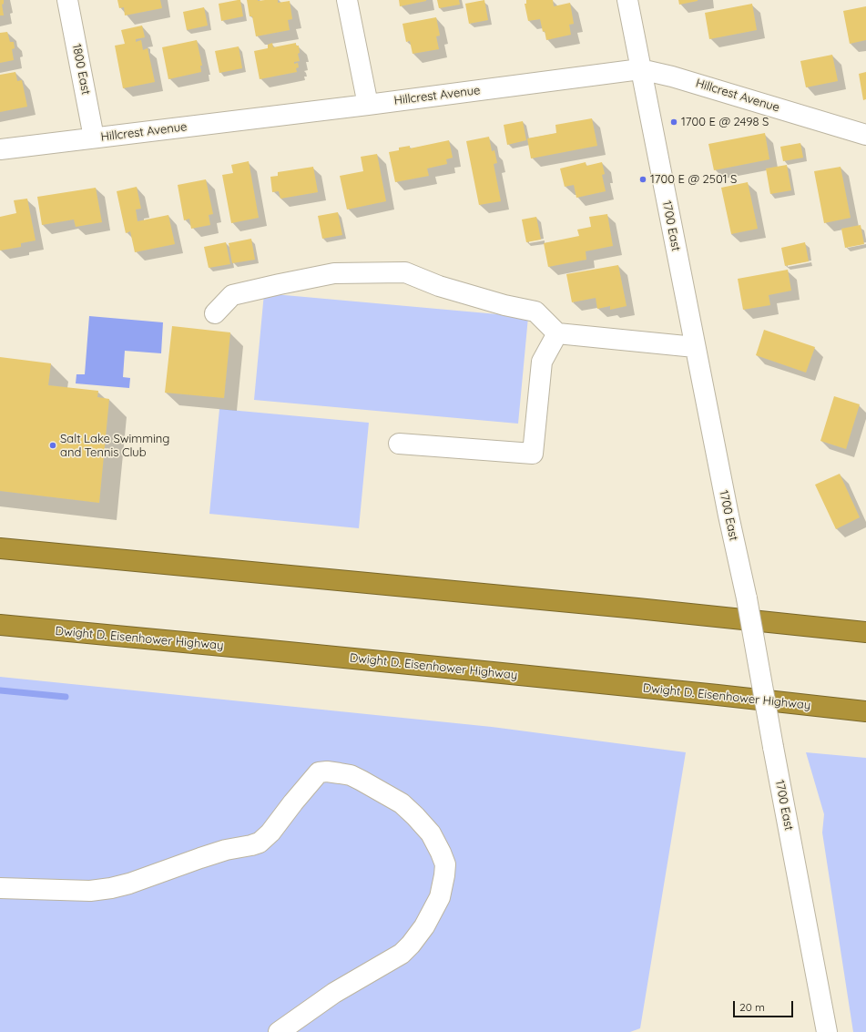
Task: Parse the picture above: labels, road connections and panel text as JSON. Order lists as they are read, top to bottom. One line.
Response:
{"streets":{"highway":["Dwight D. Eisenhower Highway"],"street":["1800 East","Hillcrest Avenue","1700 East"]},"crossings":[["1800 East","Hillcrest Avenue"],["Hillcrest Avenue","1700 East"]],"places":["1700 E @ 2498 S","1700 E @ 2501 S","Salt Lake Swimming and Tennis Club"],"scale_bar":"20 m"}
